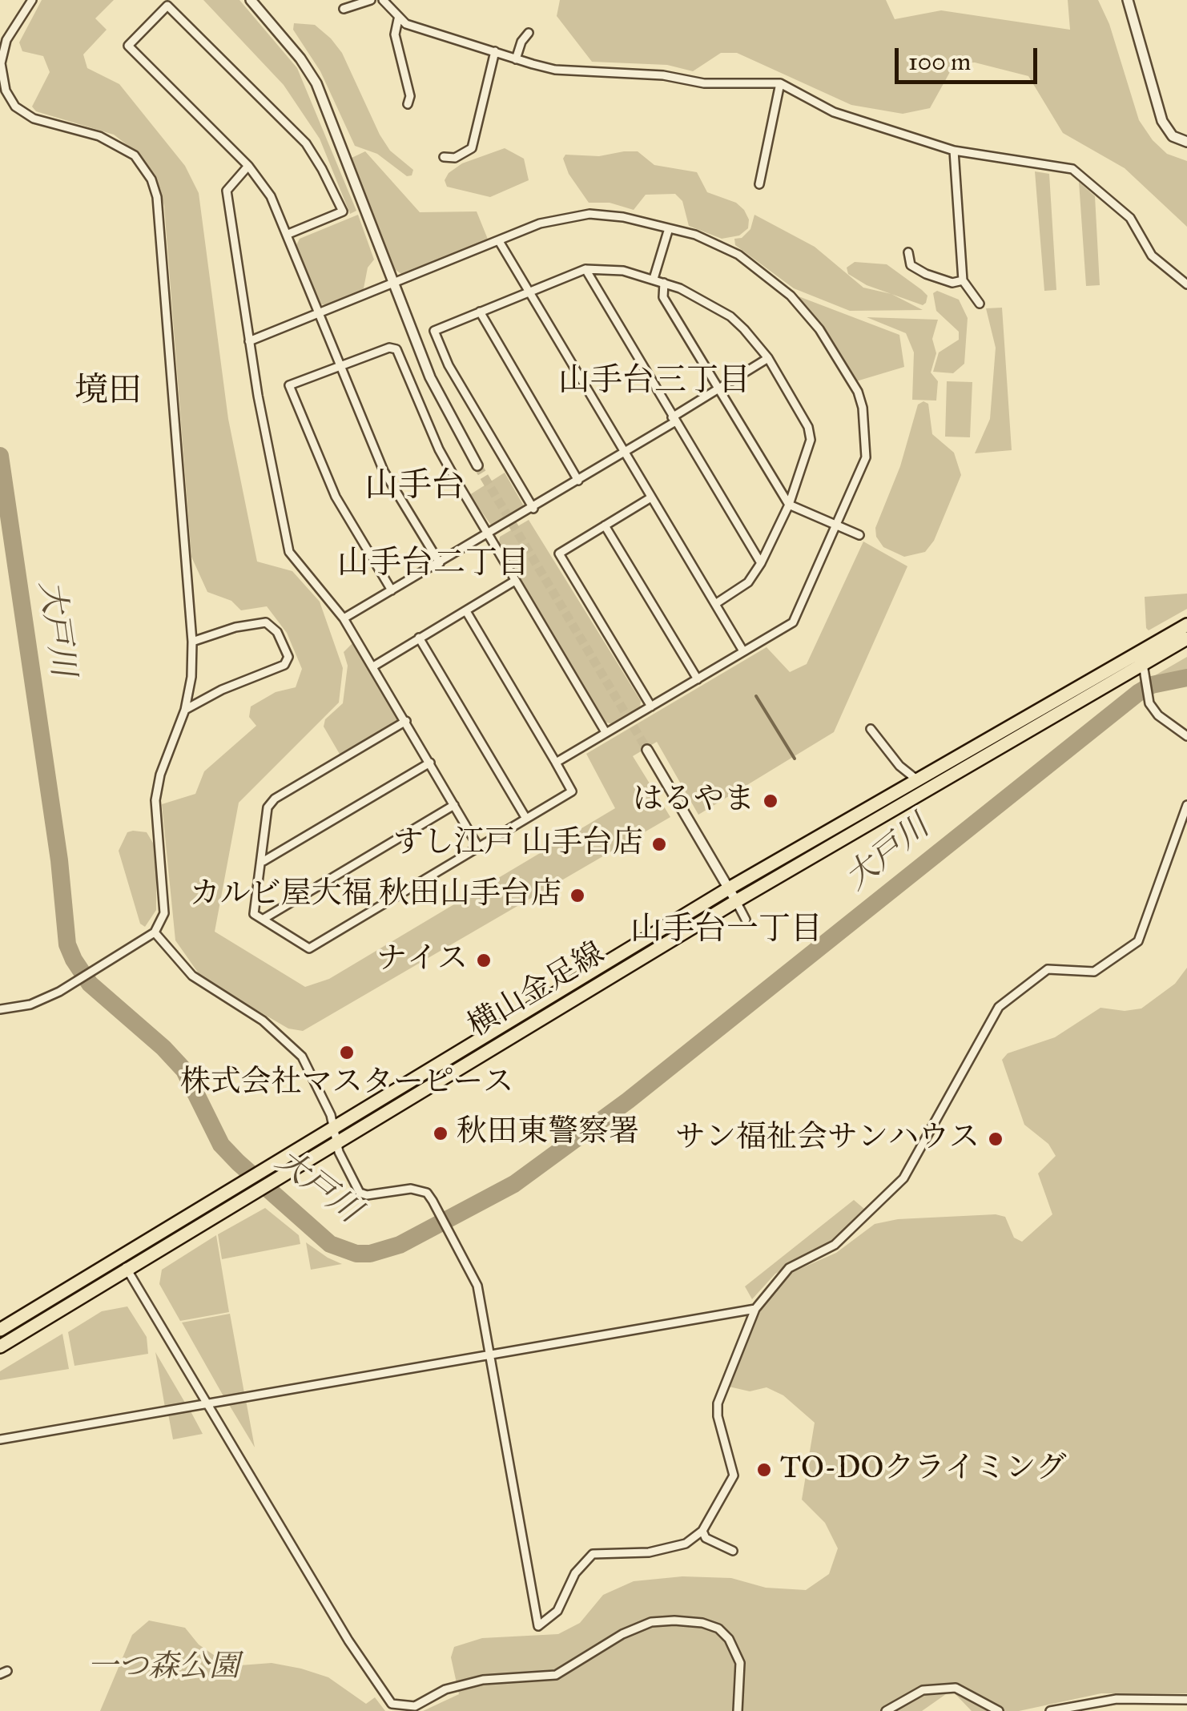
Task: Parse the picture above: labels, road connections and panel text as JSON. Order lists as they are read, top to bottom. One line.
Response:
{"streets":{"main road":["横山金足線"]},"districts":["山手台三丁目","境田","山手台","山手台二丁目","山手台一丁目"],"water":["大戸川"],"parks":["一つ森公園"],"places":["はるやま","すし江戸 山手台店","カルビ屋大福 秋田山手台店","ナイス","株式会社マスターピース","秋田東警察署","サン福祉会サンハウス","TO-DOクライミング"],"scale_bar":"100 m"}
